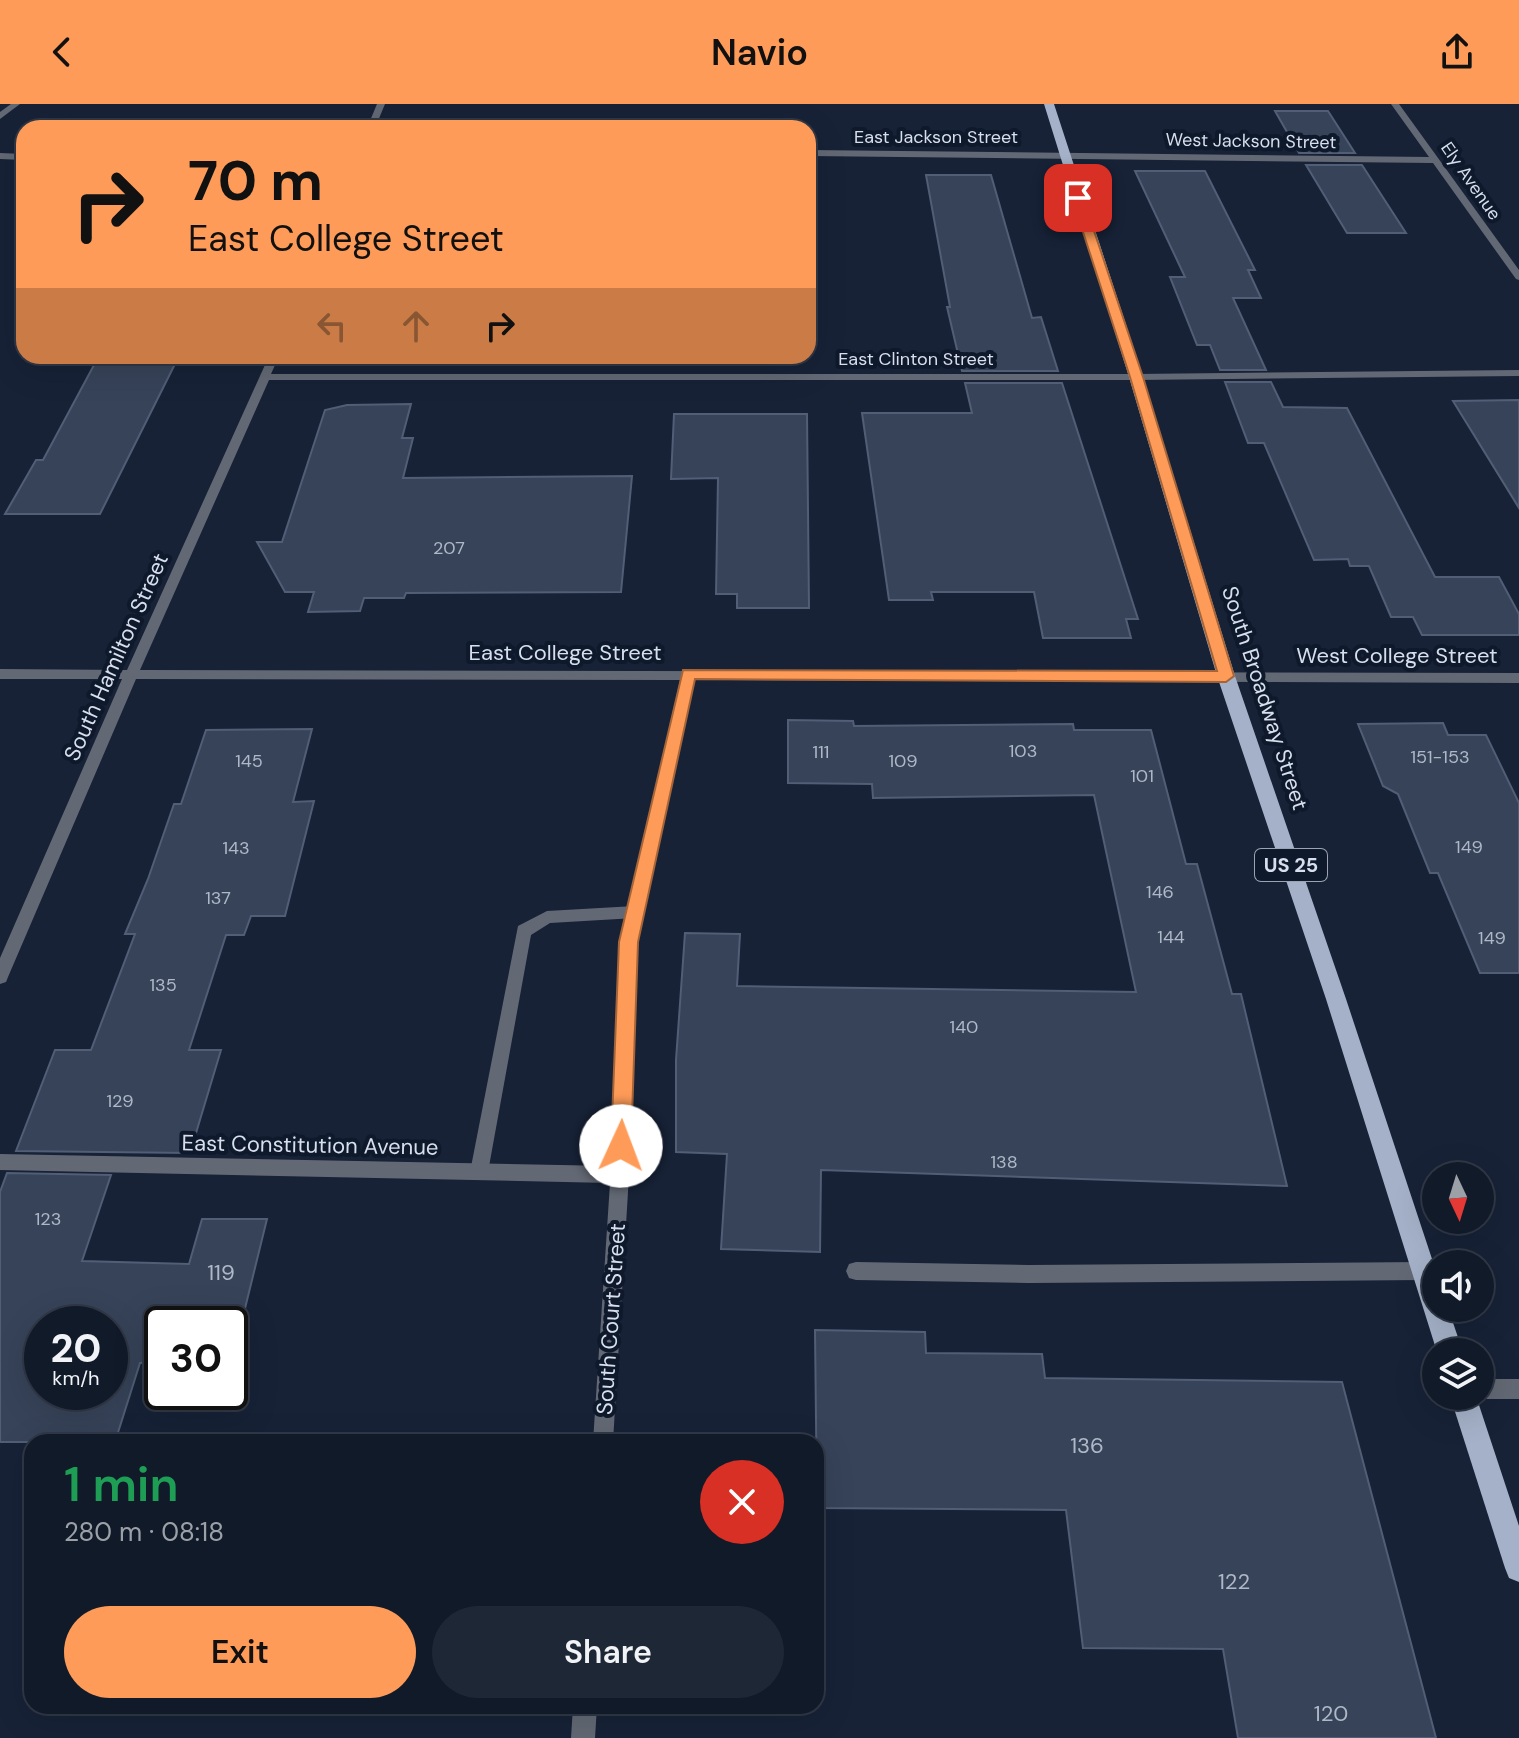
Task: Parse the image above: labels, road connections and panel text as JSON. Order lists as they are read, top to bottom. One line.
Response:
{"streets":{"main road":["South Broadway Street","US 25"],"street":["East Jackson Street","West Jackson Street","Ely Avenue","East Clinton Street","East College Street","West College Street","South Hamilton Street","East Constitution Avenue","South Court Street"]},"crossings":[["East Jackson Street","West Jackson Street"],["East Jackson Street","South Broadway Street"],["West Jackson Street","Ely Avenue"],["West Jackson Street","South Broadway Street"],["East Clinton Street","South Hamilton Street"],["East Clinton Street","South Broadway Street"],["East College Street","West College Street"],["East College Street","South Hamilton Street"],["East College Street","South Broadway Street"],["East College Street","South Court Street"],["West College Street","South Broadway Street"],["East Constitution Avenue","South Court Street"]],"house_numbers":["207","103","111","151-153","145","109","101","149","143","146","137","144","149","135","140","129","138","123","119","136","122","120"],"north":"bottom","page":{"header":"Navio","turn":["70 m","East College Street"],"speed":"20 km/h","limit":"30","heading":["1 min","280 m · 08:18"],"buttons":["Exit","Share"]}}
